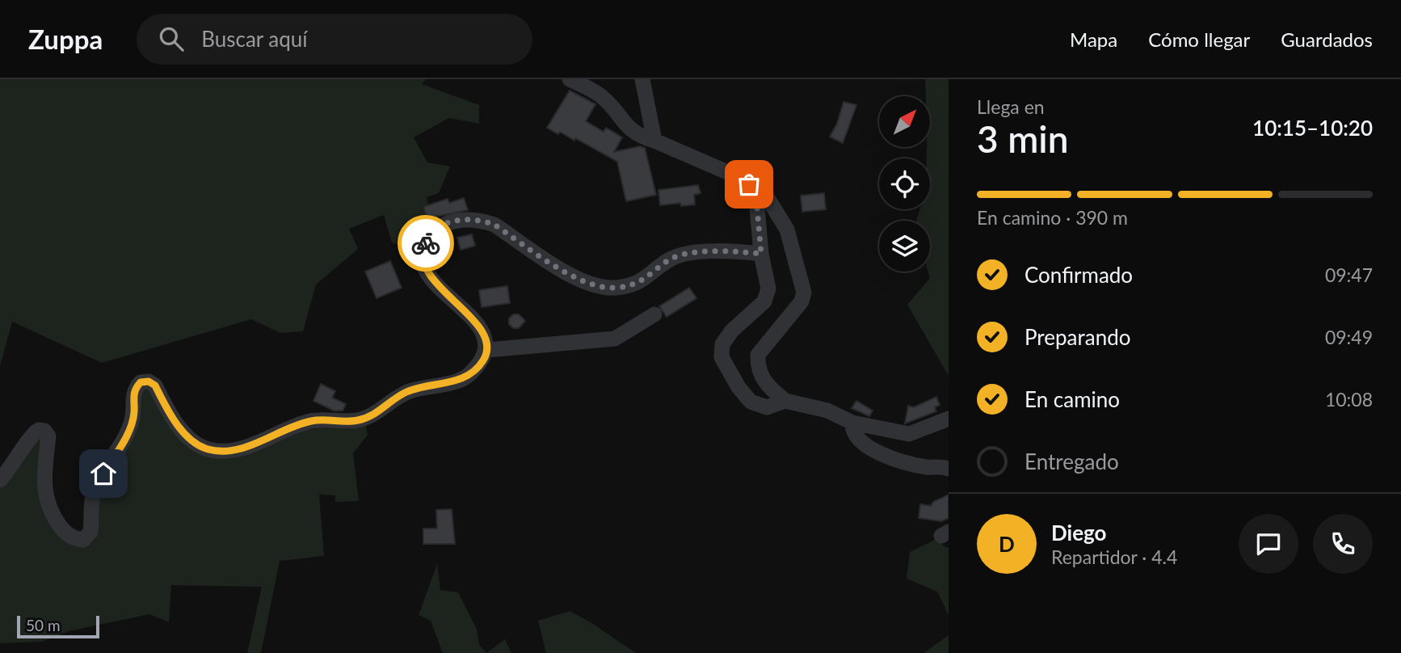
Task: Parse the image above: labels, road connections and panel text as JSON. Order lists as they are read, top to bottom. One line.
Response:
{"scale_bar":"50 m","north":"top right","page":{"header":"Zuppa","search":"Buscar aquí","nav":["Mapa","Cómo llegar","Guardados"],"heading":["3 min","Llega en","10:15–10:20"],"panel":["Diego","Repartidor · 4.4"],"bar":"En camino · 390 m","list":[["Confirmado","09:47"],["Preparando","09:49"],["En camino","10:08"],"Entregado"],"round":"D","scale":"50 m"}}
